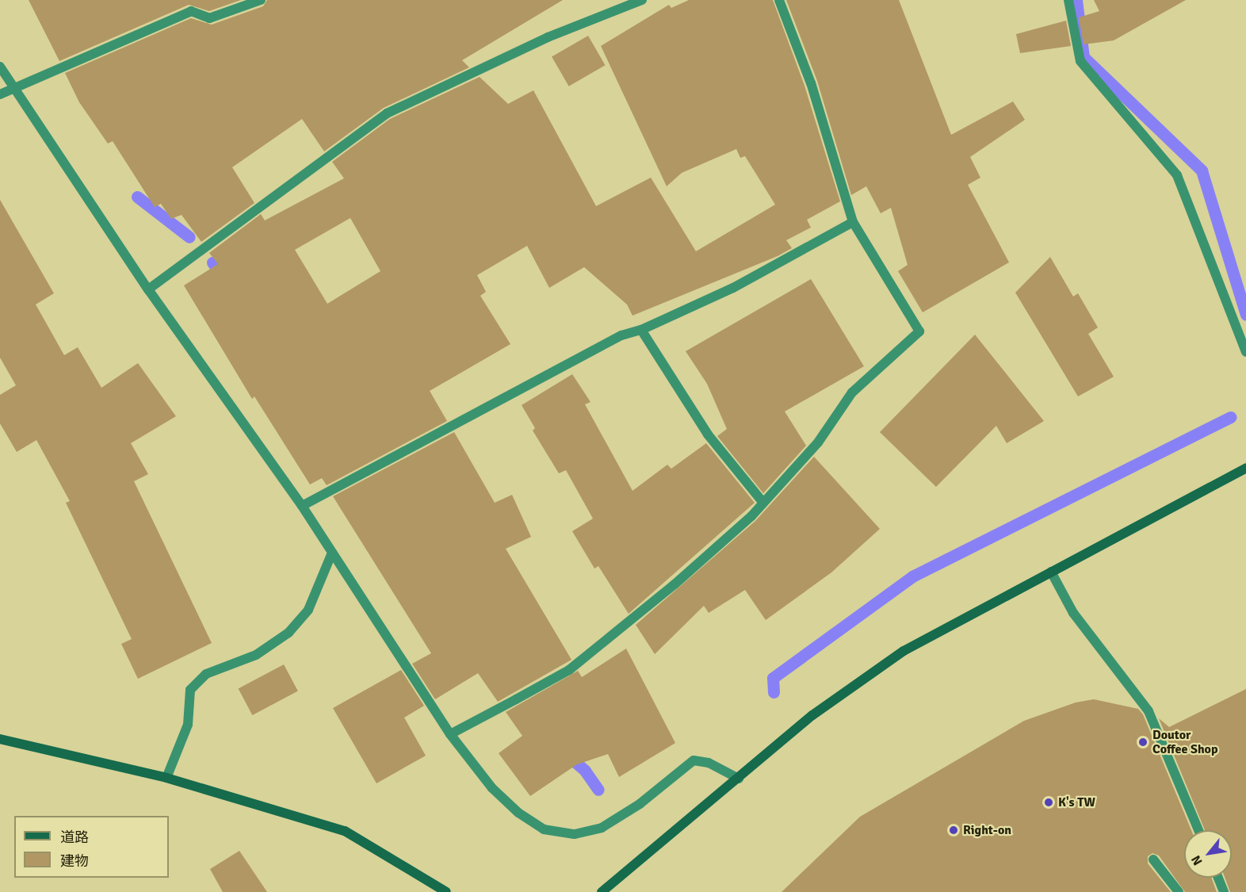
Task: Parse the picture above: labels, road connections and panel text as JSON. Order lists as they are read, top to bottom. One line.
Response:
{"places":["Doutor Coffee Shop","K's TW","Right-on"],"legend":["道路","建物"],"north":"bottom left"}
